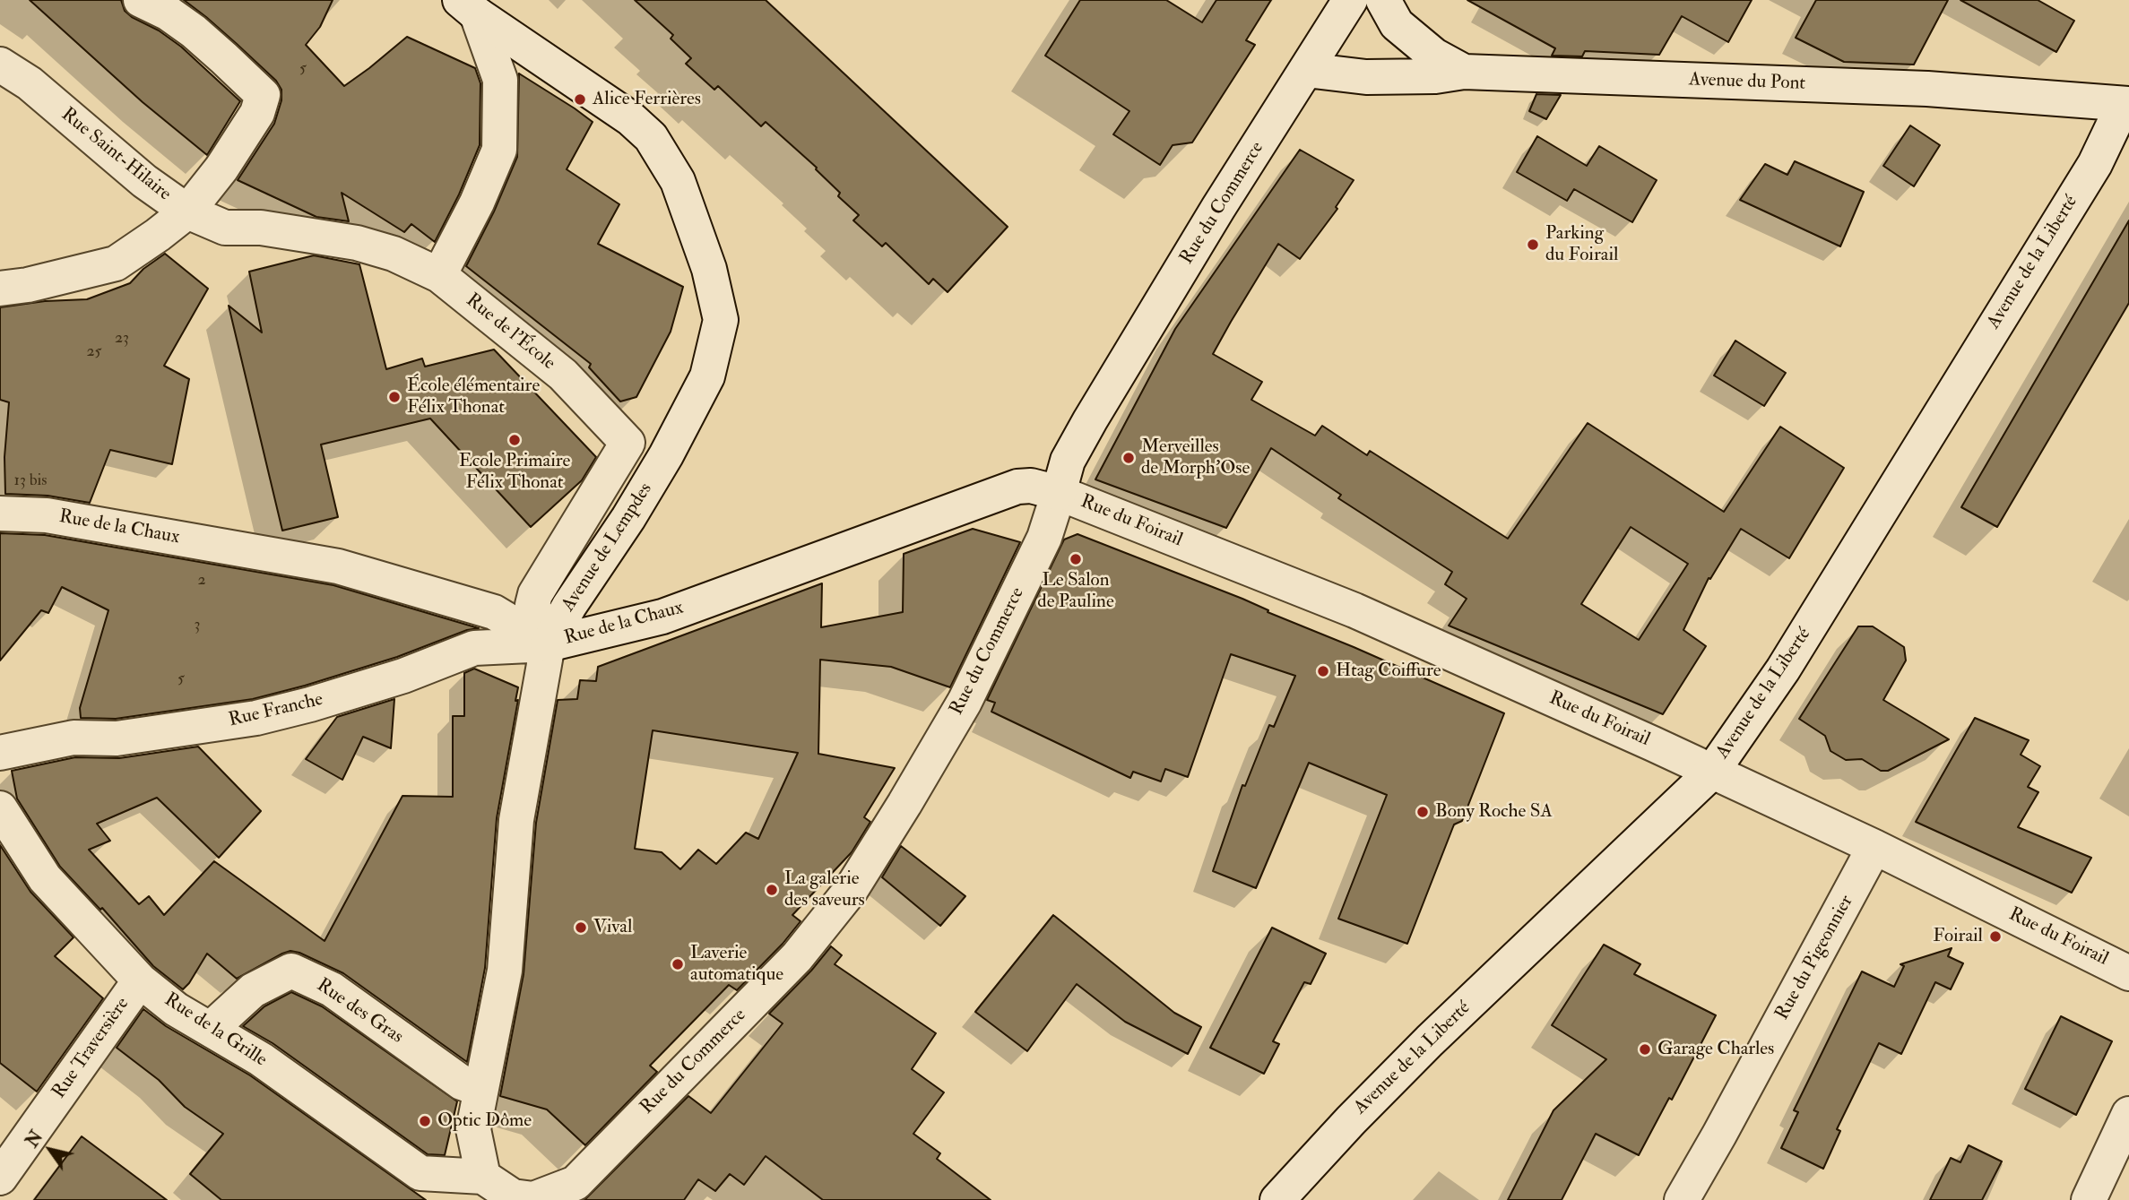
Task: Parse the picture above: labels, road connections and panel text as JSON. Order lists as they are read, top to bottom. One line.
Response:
{"streets":{"street":["Avenue du Pont","Rue Saint-Hilaire","Rue du Commerce","Avenue de la Liberté","Rue de l'École","Rue du Foirail","Rue de la Chaux","Avenue de Lempdes","Rue Franche","Rue du Pigeonnier","Rue des Gras","Rue de la Grille","Rue Traversière"]},"crossings":[["Avenue du Pont","Rue du Commerce"],["Avenue du Pont","Avenue de la Liberté"],["Rue Saint-Hilaire","Rue de l'École"],["Rue du Commerce","Rue du Foirail"],["Rue du Commerce","Rue de la Chaux"],["Avenue de la Liberté","Rue du Foirail"],["Rue de l'École","Rue de la Chaux"],["Rue de l'École","Avenue de Lempdes"],["Rue de l'École","Rue Franche"],["Rue du Foirail","Rue de la Chaux"],["Rue du Foirail","Rue du Pigeonnier"],["Rue de la Chaux","Avenue de Lempdes"],["Rue de la Chaux","Rue Franche"],["Avenue de Lempdes","Rue Franche"],["Avenue de Lempdes","Rue des Gras"],["Avenue de Lempdes","Rue de la Grille"],["Rue des Gras","Rue de la Grille"],["Rue de la Grille","Rue Traversière"]],"places":["Alice Ferrières","Parking du Foirail","École élémentaire Félix Thonat","Ecole Primaire Félix Thonat","Merveilles de Morph'Ose","Le Salon de Pauline","Htag Coiffure","Bony Roche SA","La galerie des saveurs","Vival","Foirail","Laverie automatique","Garage Charles","Optic Dôme"],"house_numbers":["5","23","25","13 bis","2","3","5"],"north":"top left"}
